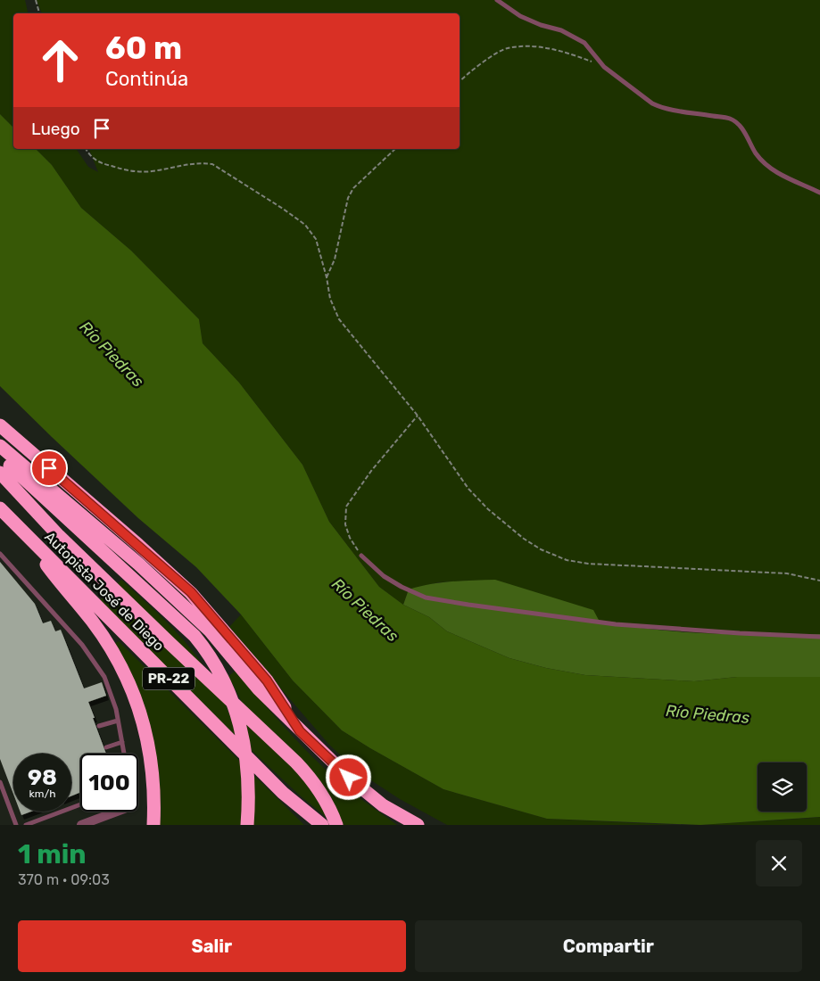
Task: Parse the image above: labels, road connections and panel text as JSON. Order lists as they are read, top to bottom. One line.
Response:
{"streets":{"highway":["Autopista José de Diego","PR-22"]},"water":["Río Piedras"],"page":{"turn":["60 m","Continúa"],"then":"Luego","speed":"98 km/h","limit":"100","heading":["1 min","370 m · 09:03"],"buttons":["Salir","Compartir"]}}
